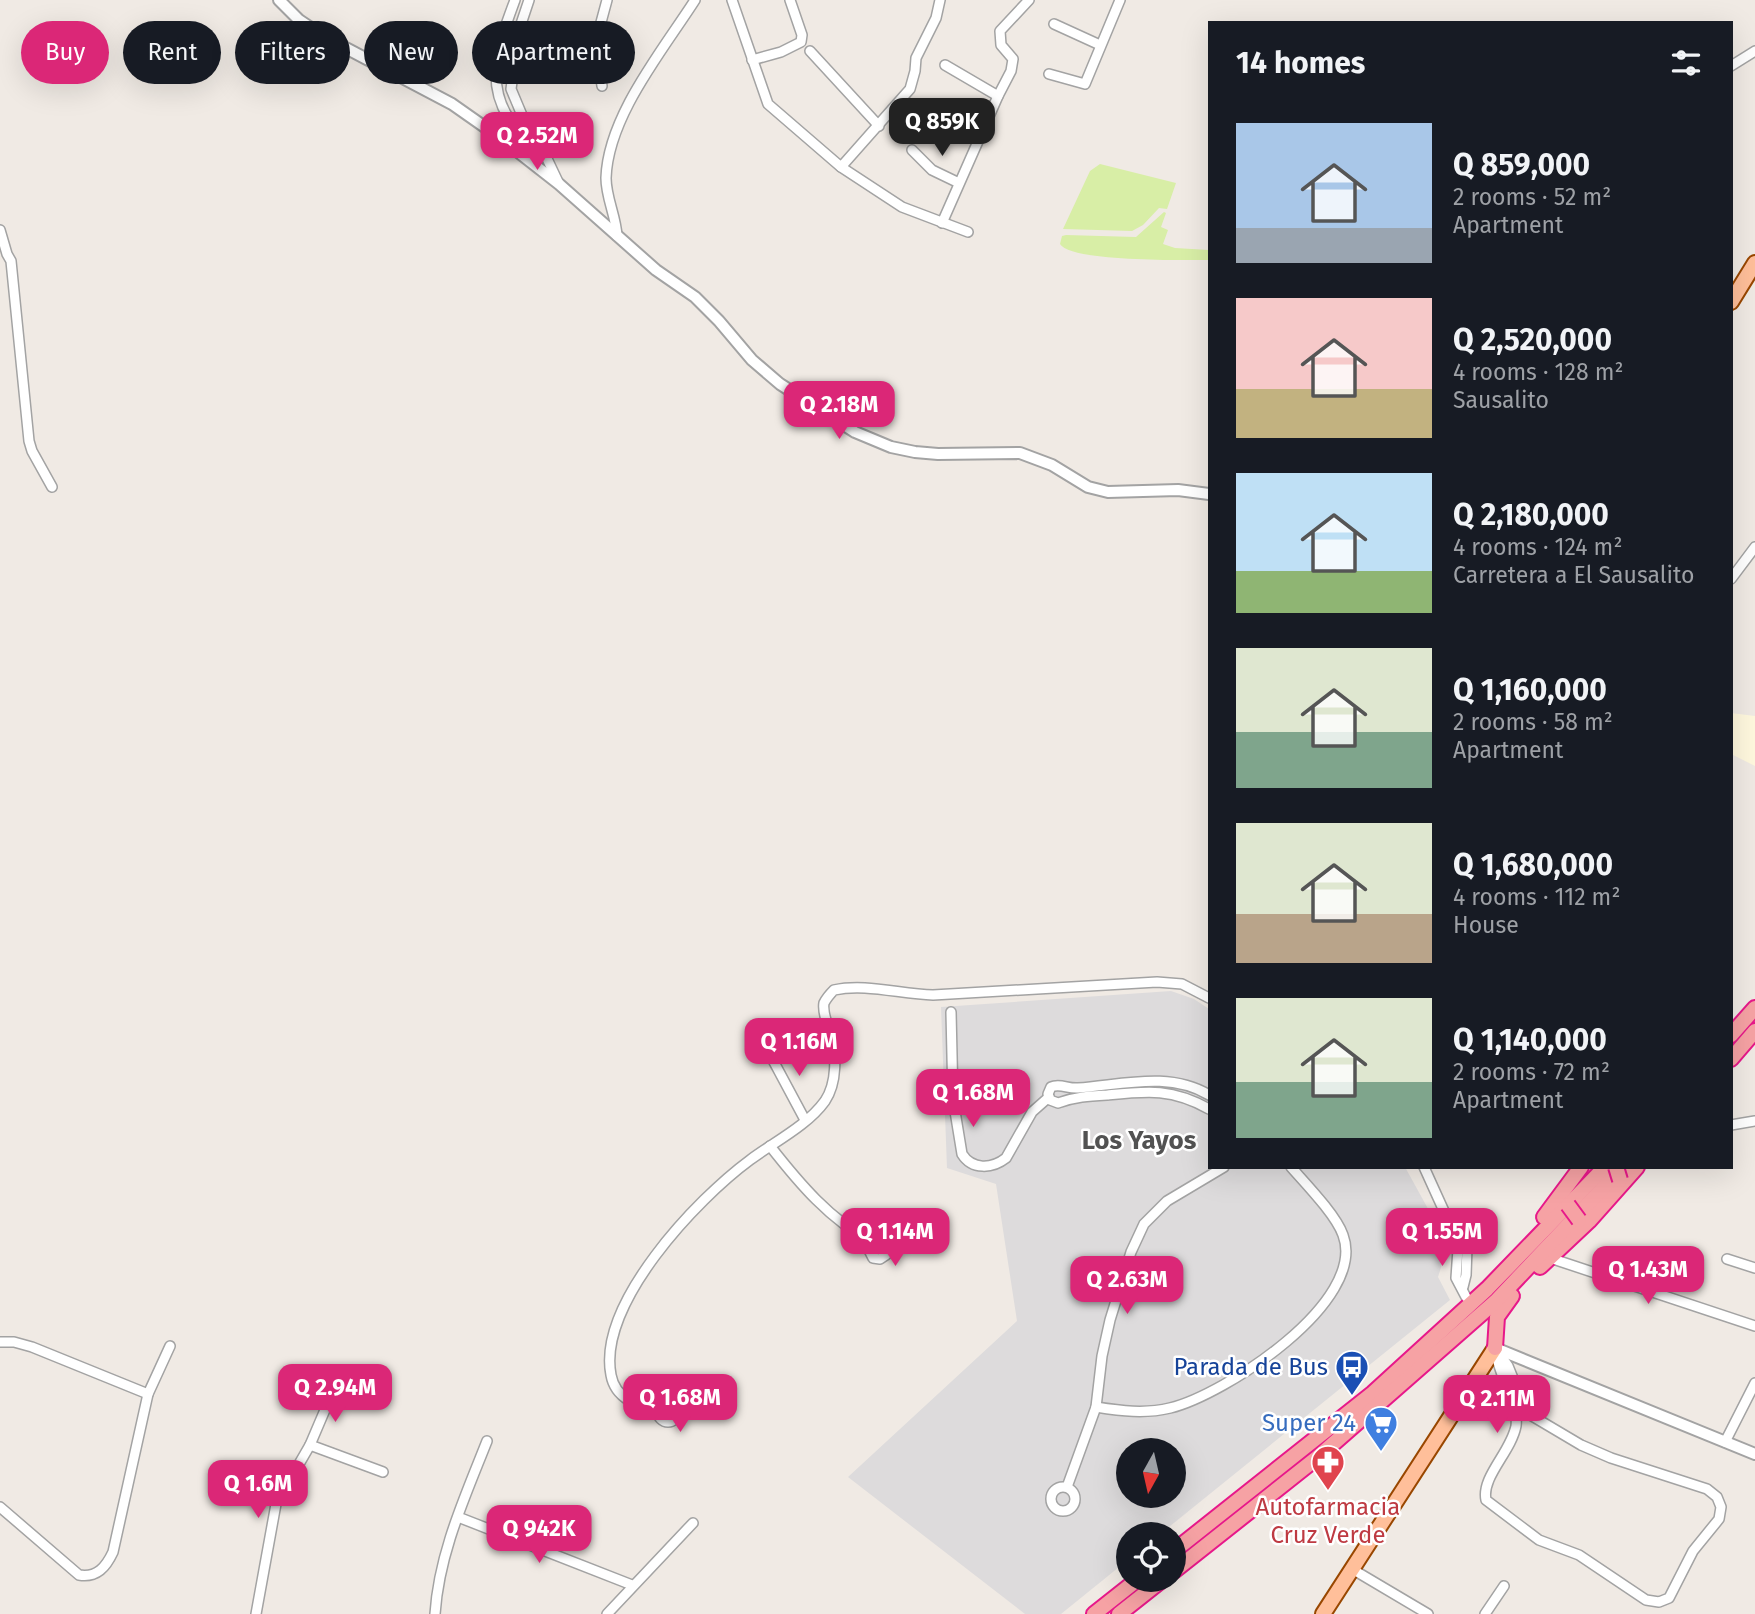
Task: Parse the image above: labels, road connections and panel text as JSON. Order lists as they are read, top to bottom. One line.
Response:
{"districts":["Los Yayos"],"places":{"bus stop":["Parada de Bus"],"supermarket":["Super 24"],"pharmacy":["Autofarmacia Cruz Verde"]},"north":"bottom","page":{"chip":["Buy","Rent","Filters","New","Apartment"],"heading":"14 homes","price":["Q 859K","Q 2.52M","Q 2.18M","Q 1.16M","Q 1.68M","Q 1.14M","Q 1.55M","Q 1.43M","Q 2.63M","Q 2.94M","Q 1.68M","Q 2.11M","Q 1.6M","Q 942K"],"list":[{"name":"Q 859,000","note":"2 rooms · 52 m² · Apartment"},{"name":"Q 2,520,000","note":"4 rooms · 128 m² · Sausalito"},{"name":"Q 2,180,000","note":"4 rooms · 124 m² · Carretera a El Sausalito"},{"name":"Q 1,160,000","note":"2 rooms · 58 m² · Apartment"},{"name":"Q 1,680,000","note":"4 rooms · 112 m² · House"},{"name":"Q 1,140,000","note":"2 rooms · 72 m² · Apartment"}]}}
